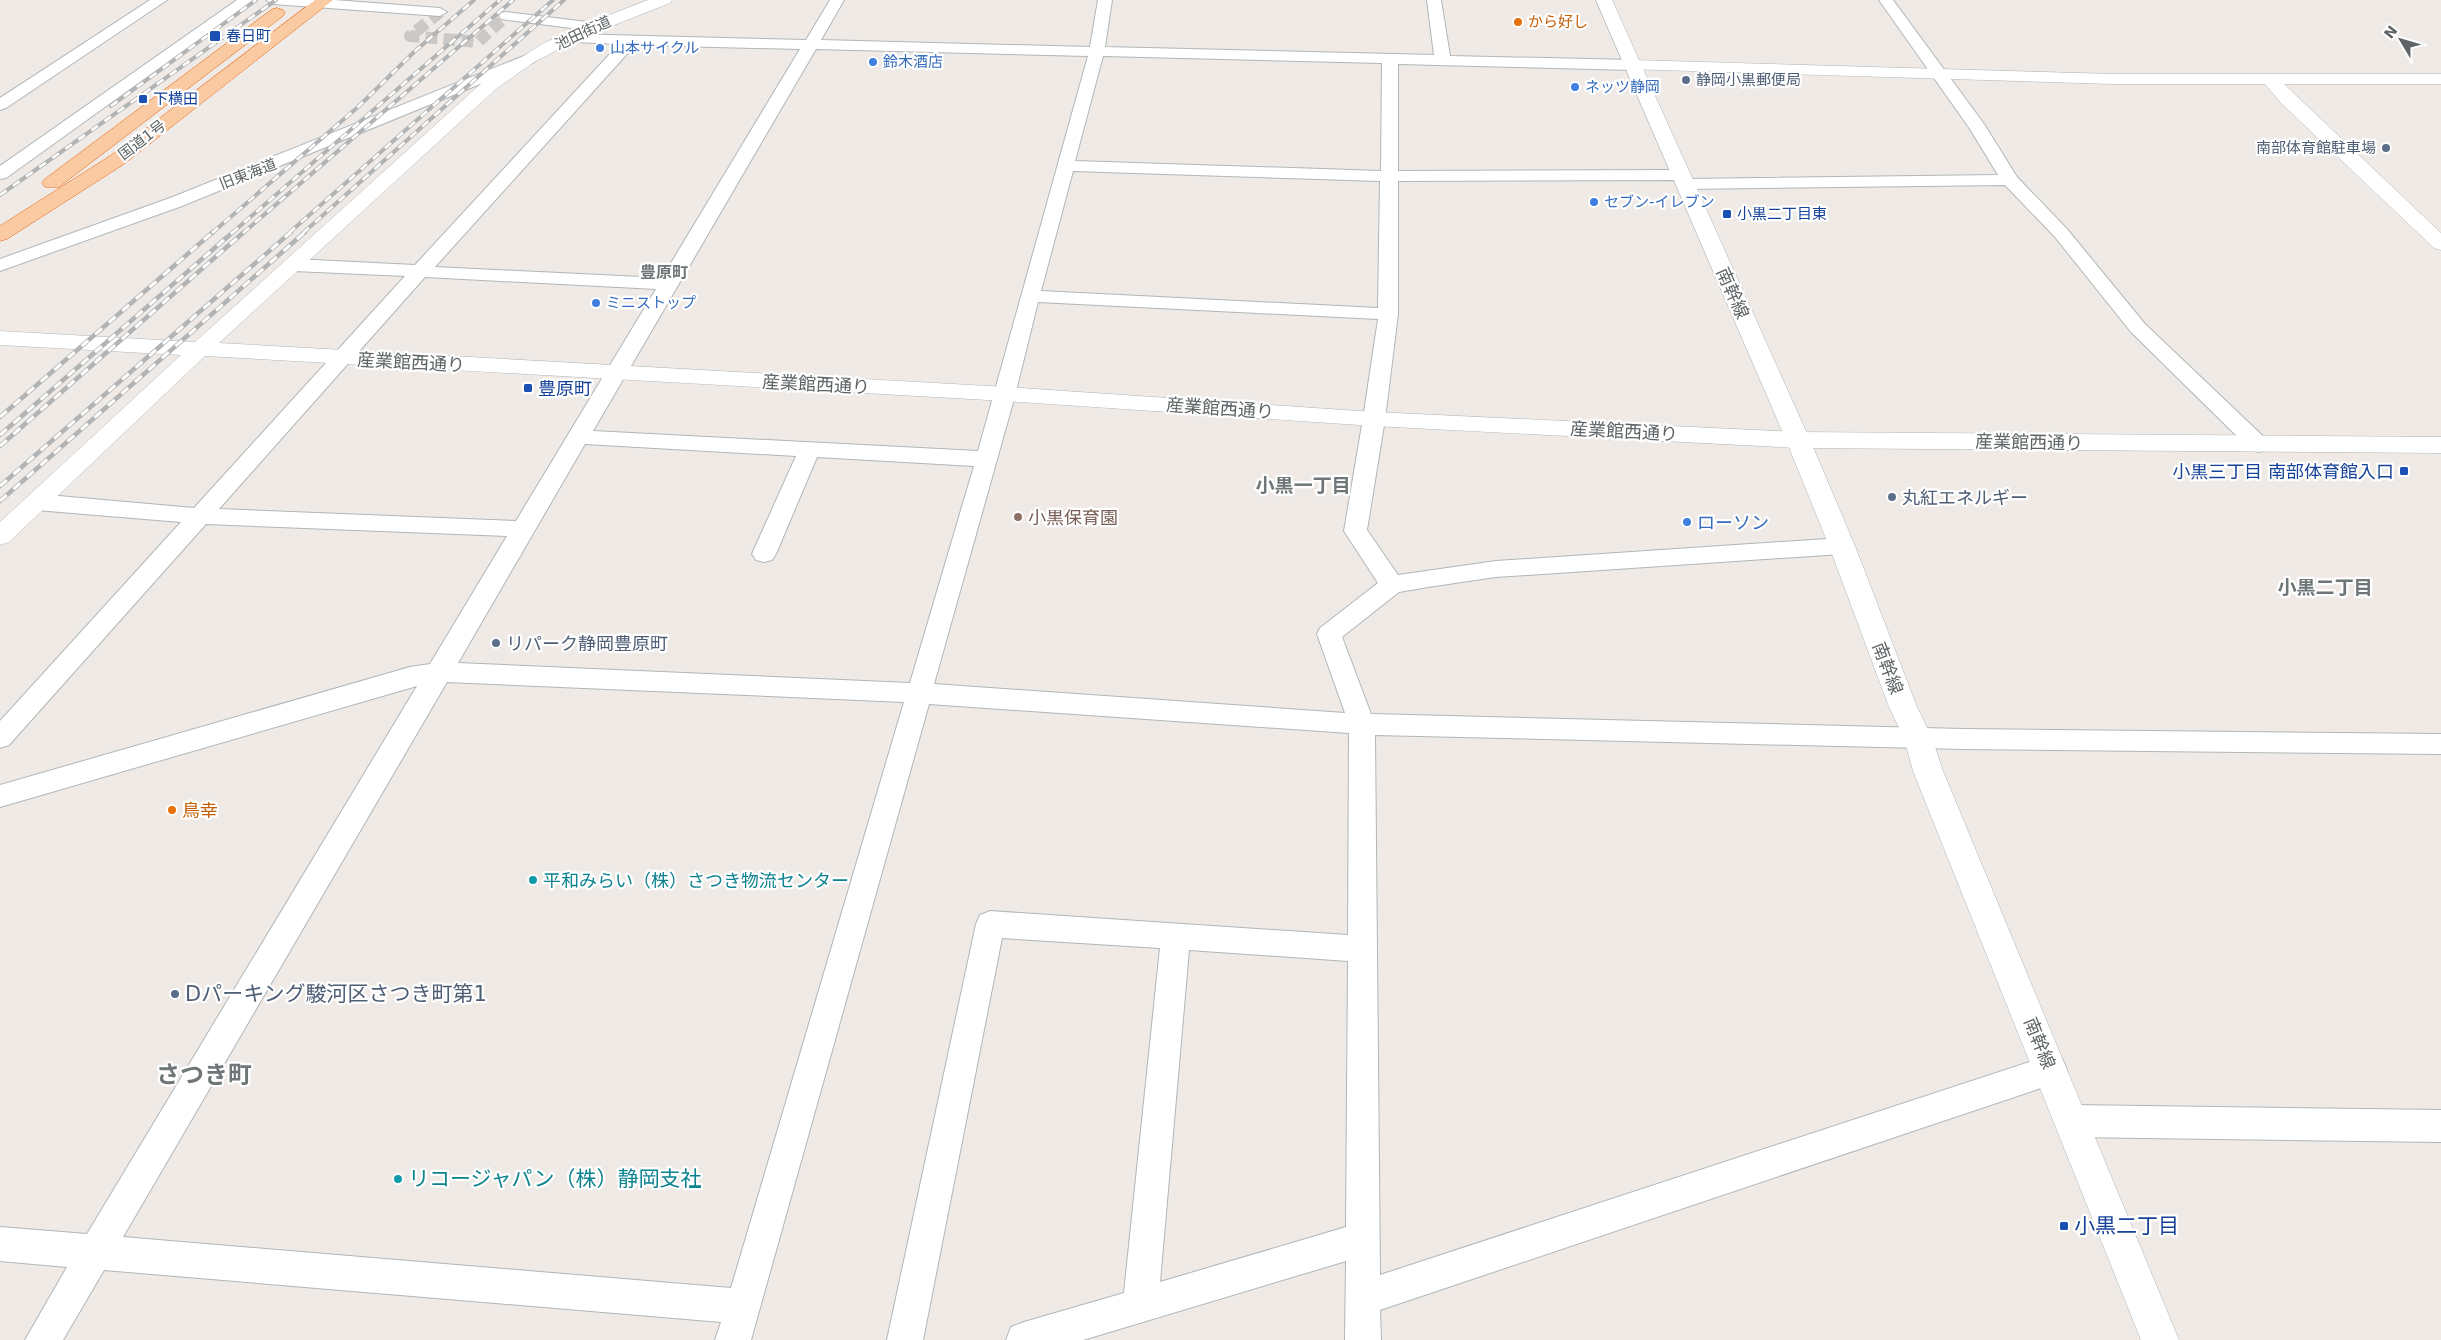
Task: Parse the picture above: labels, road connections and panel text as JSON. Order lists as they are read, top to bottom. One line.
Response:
{"streets":{"highway":["国道1号"],"street":["池田街道","旧東海道","南幹線","産業館西通り"]},"crossings":[["池田街道","旧東海道"],["池田街道","産業館西通り"],["南幹線","産業館西通り"]],"districts":["豊原町","小黒一丁目","小黒二丁目","さつき町"],"places":{"other":["から好し","山本サイクル","鈴木酒店","静岡小黒郵便局","ネッツ静岡","南部体育館駐車場","セブン-イレブン","ミニストップ","丸紅エネルギー","小黒保育園","ローソン","リパーク静岡豊原町","鳥幸","平和みらい（株）さつき物流センター","Dパーキング駿河区さつき町第1","リコージャパン（株）静岡支社"],"transit":["春日町","下横田","小黒二丁目東","豊原町","小黒三丁目 南部体育館入口","小黒二丁目"]},"north":"top left"}
